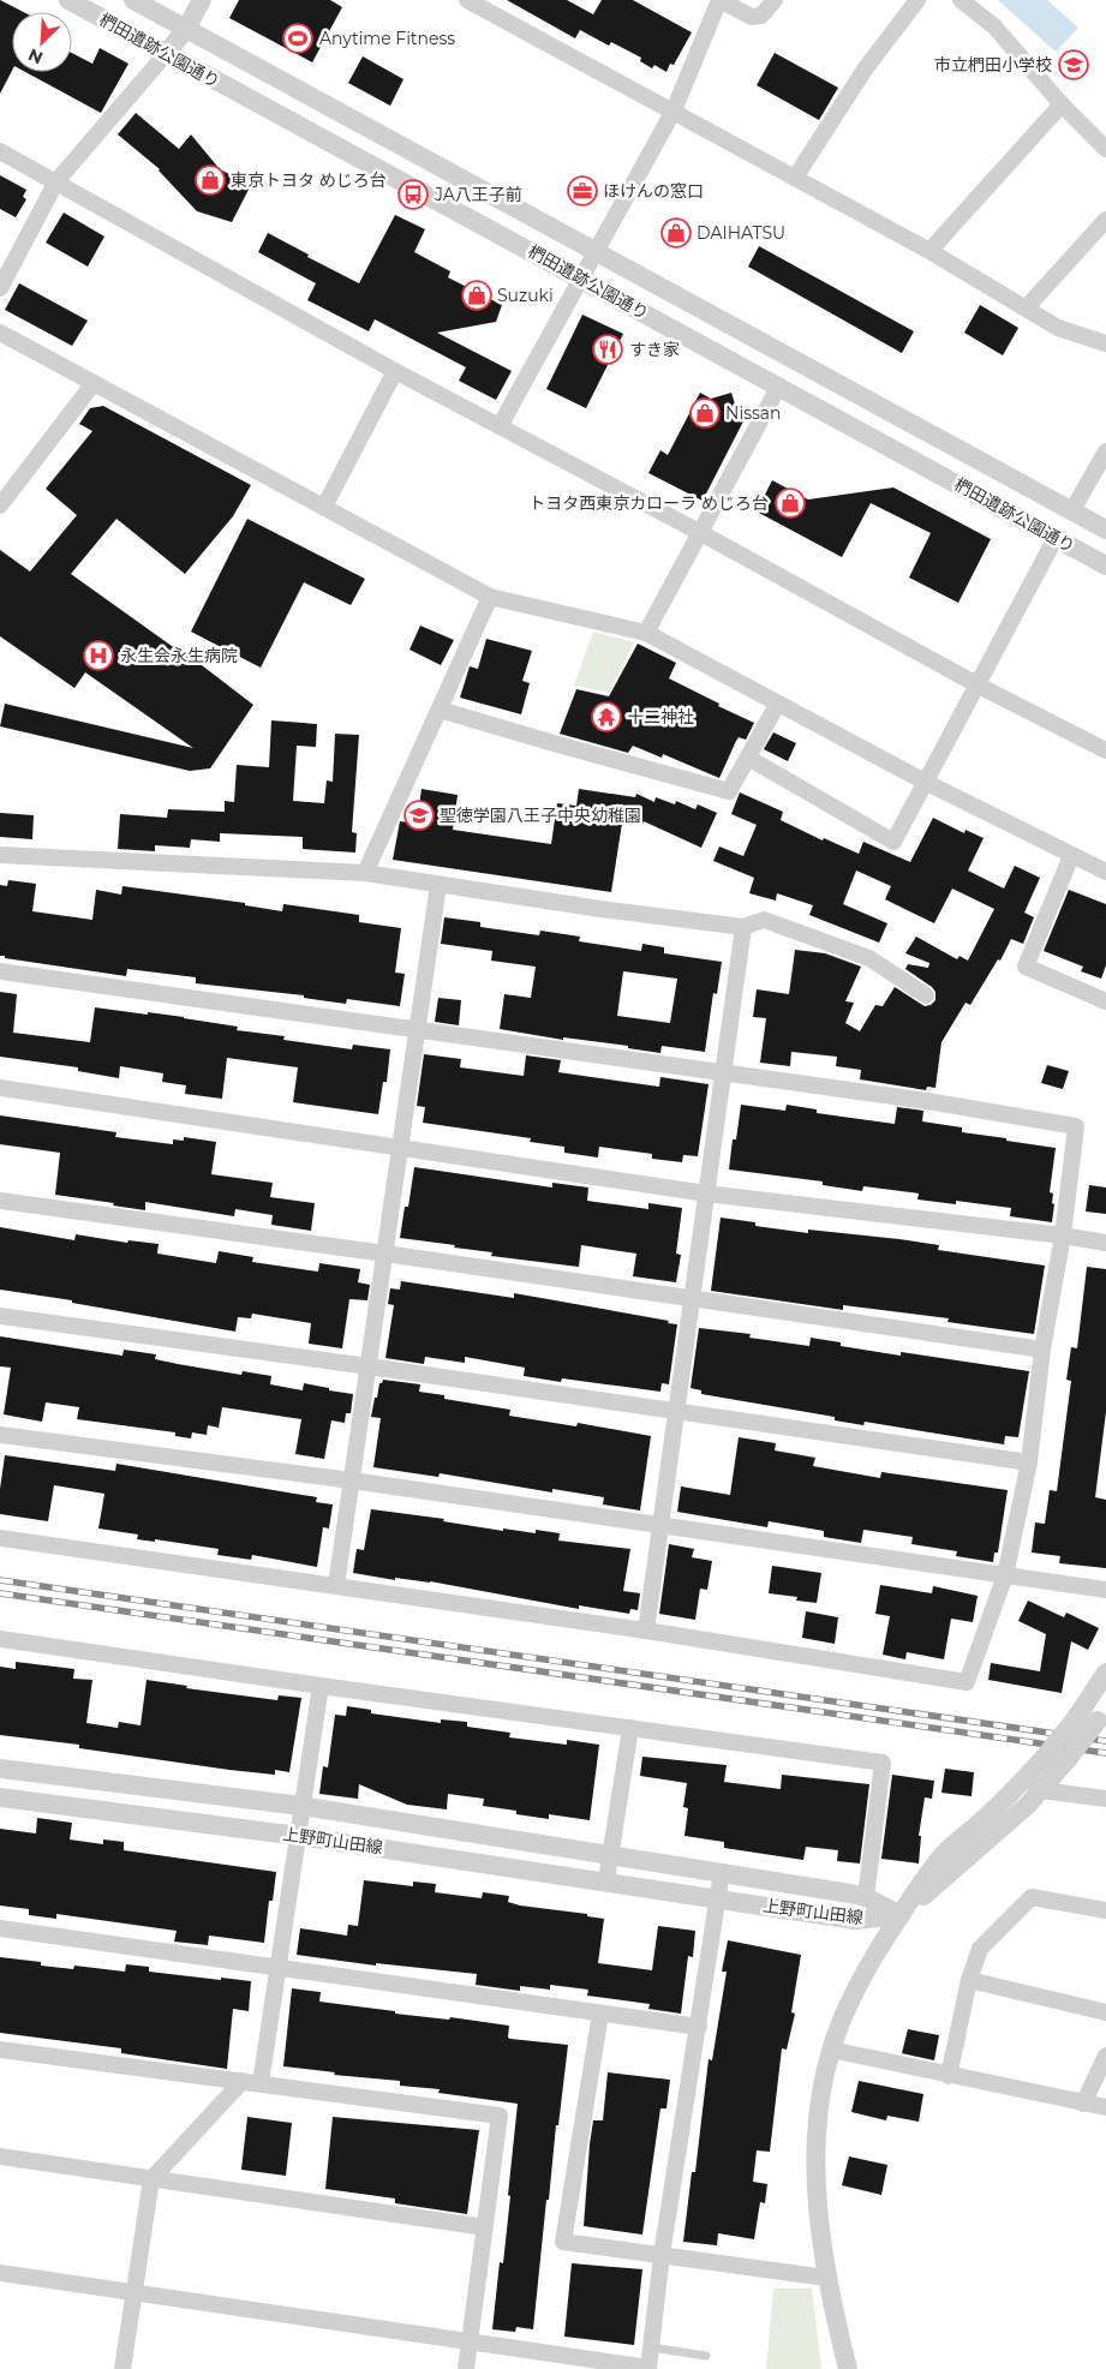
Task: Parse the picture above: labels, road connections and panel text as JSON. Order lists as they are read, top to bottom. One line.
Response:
{"streets":{"street":["椚田遺跡公園通り","上野町山田線"]},"places":{"sports":["Anytime Fitness"],"school or university":["市立椚田小学校","聖徳学園八王子中央幼稚園"],"shop":["東京トヨタ めじろ台","DAIHATSU","Suzuki","Nissan","トヨタ西東京カローラ めじろ台"],"office":["ほけんの窓口"],"bus stop":["JA八王子前"],"restaurant":["すき家"],"hospital":["永生会永生病院"],"temple":["十二神社"]},"north":"bottom left"}
